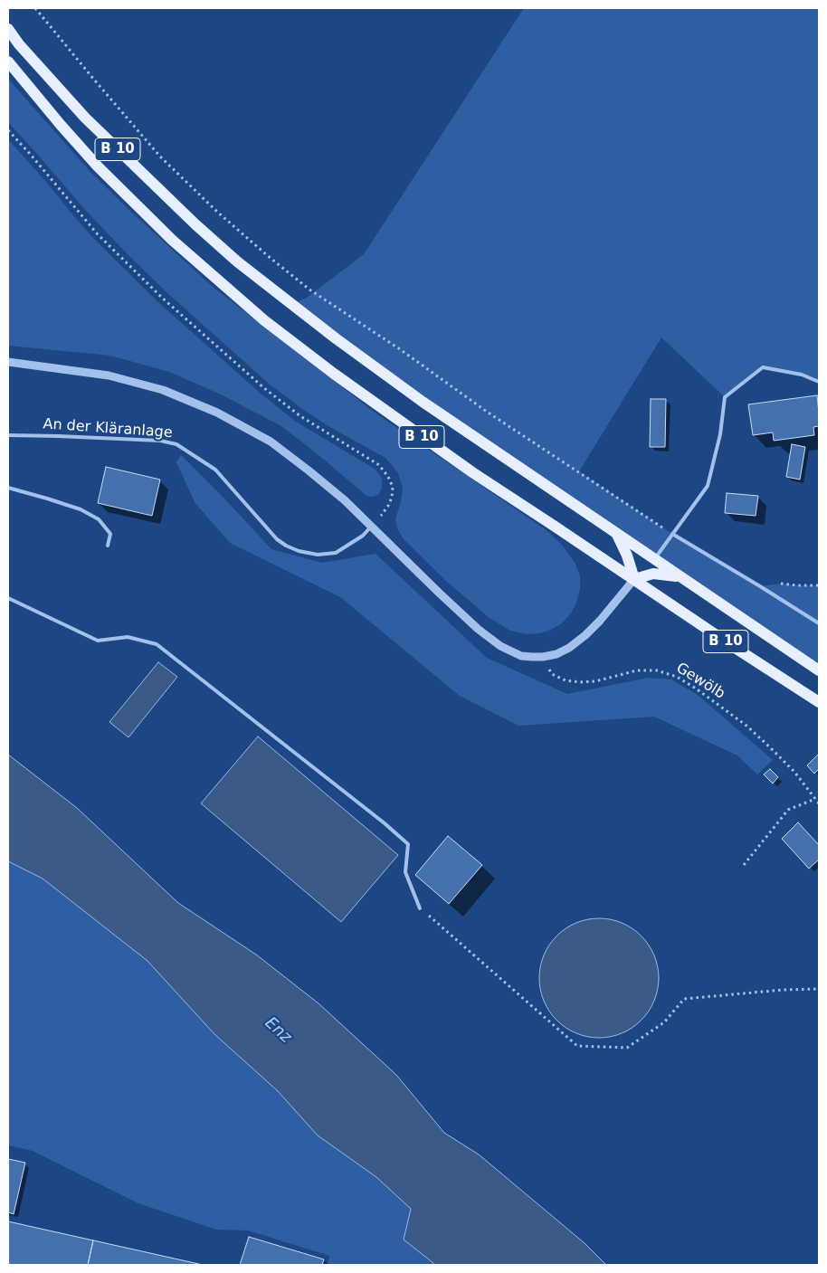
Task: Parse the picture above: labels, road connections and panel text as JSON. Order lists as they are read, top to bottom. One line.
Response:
{"streets":{"main road":["B 10"],"lane":["An der Kläranlage"],"path":["Gewölb"]},"water":["Enz"]}
